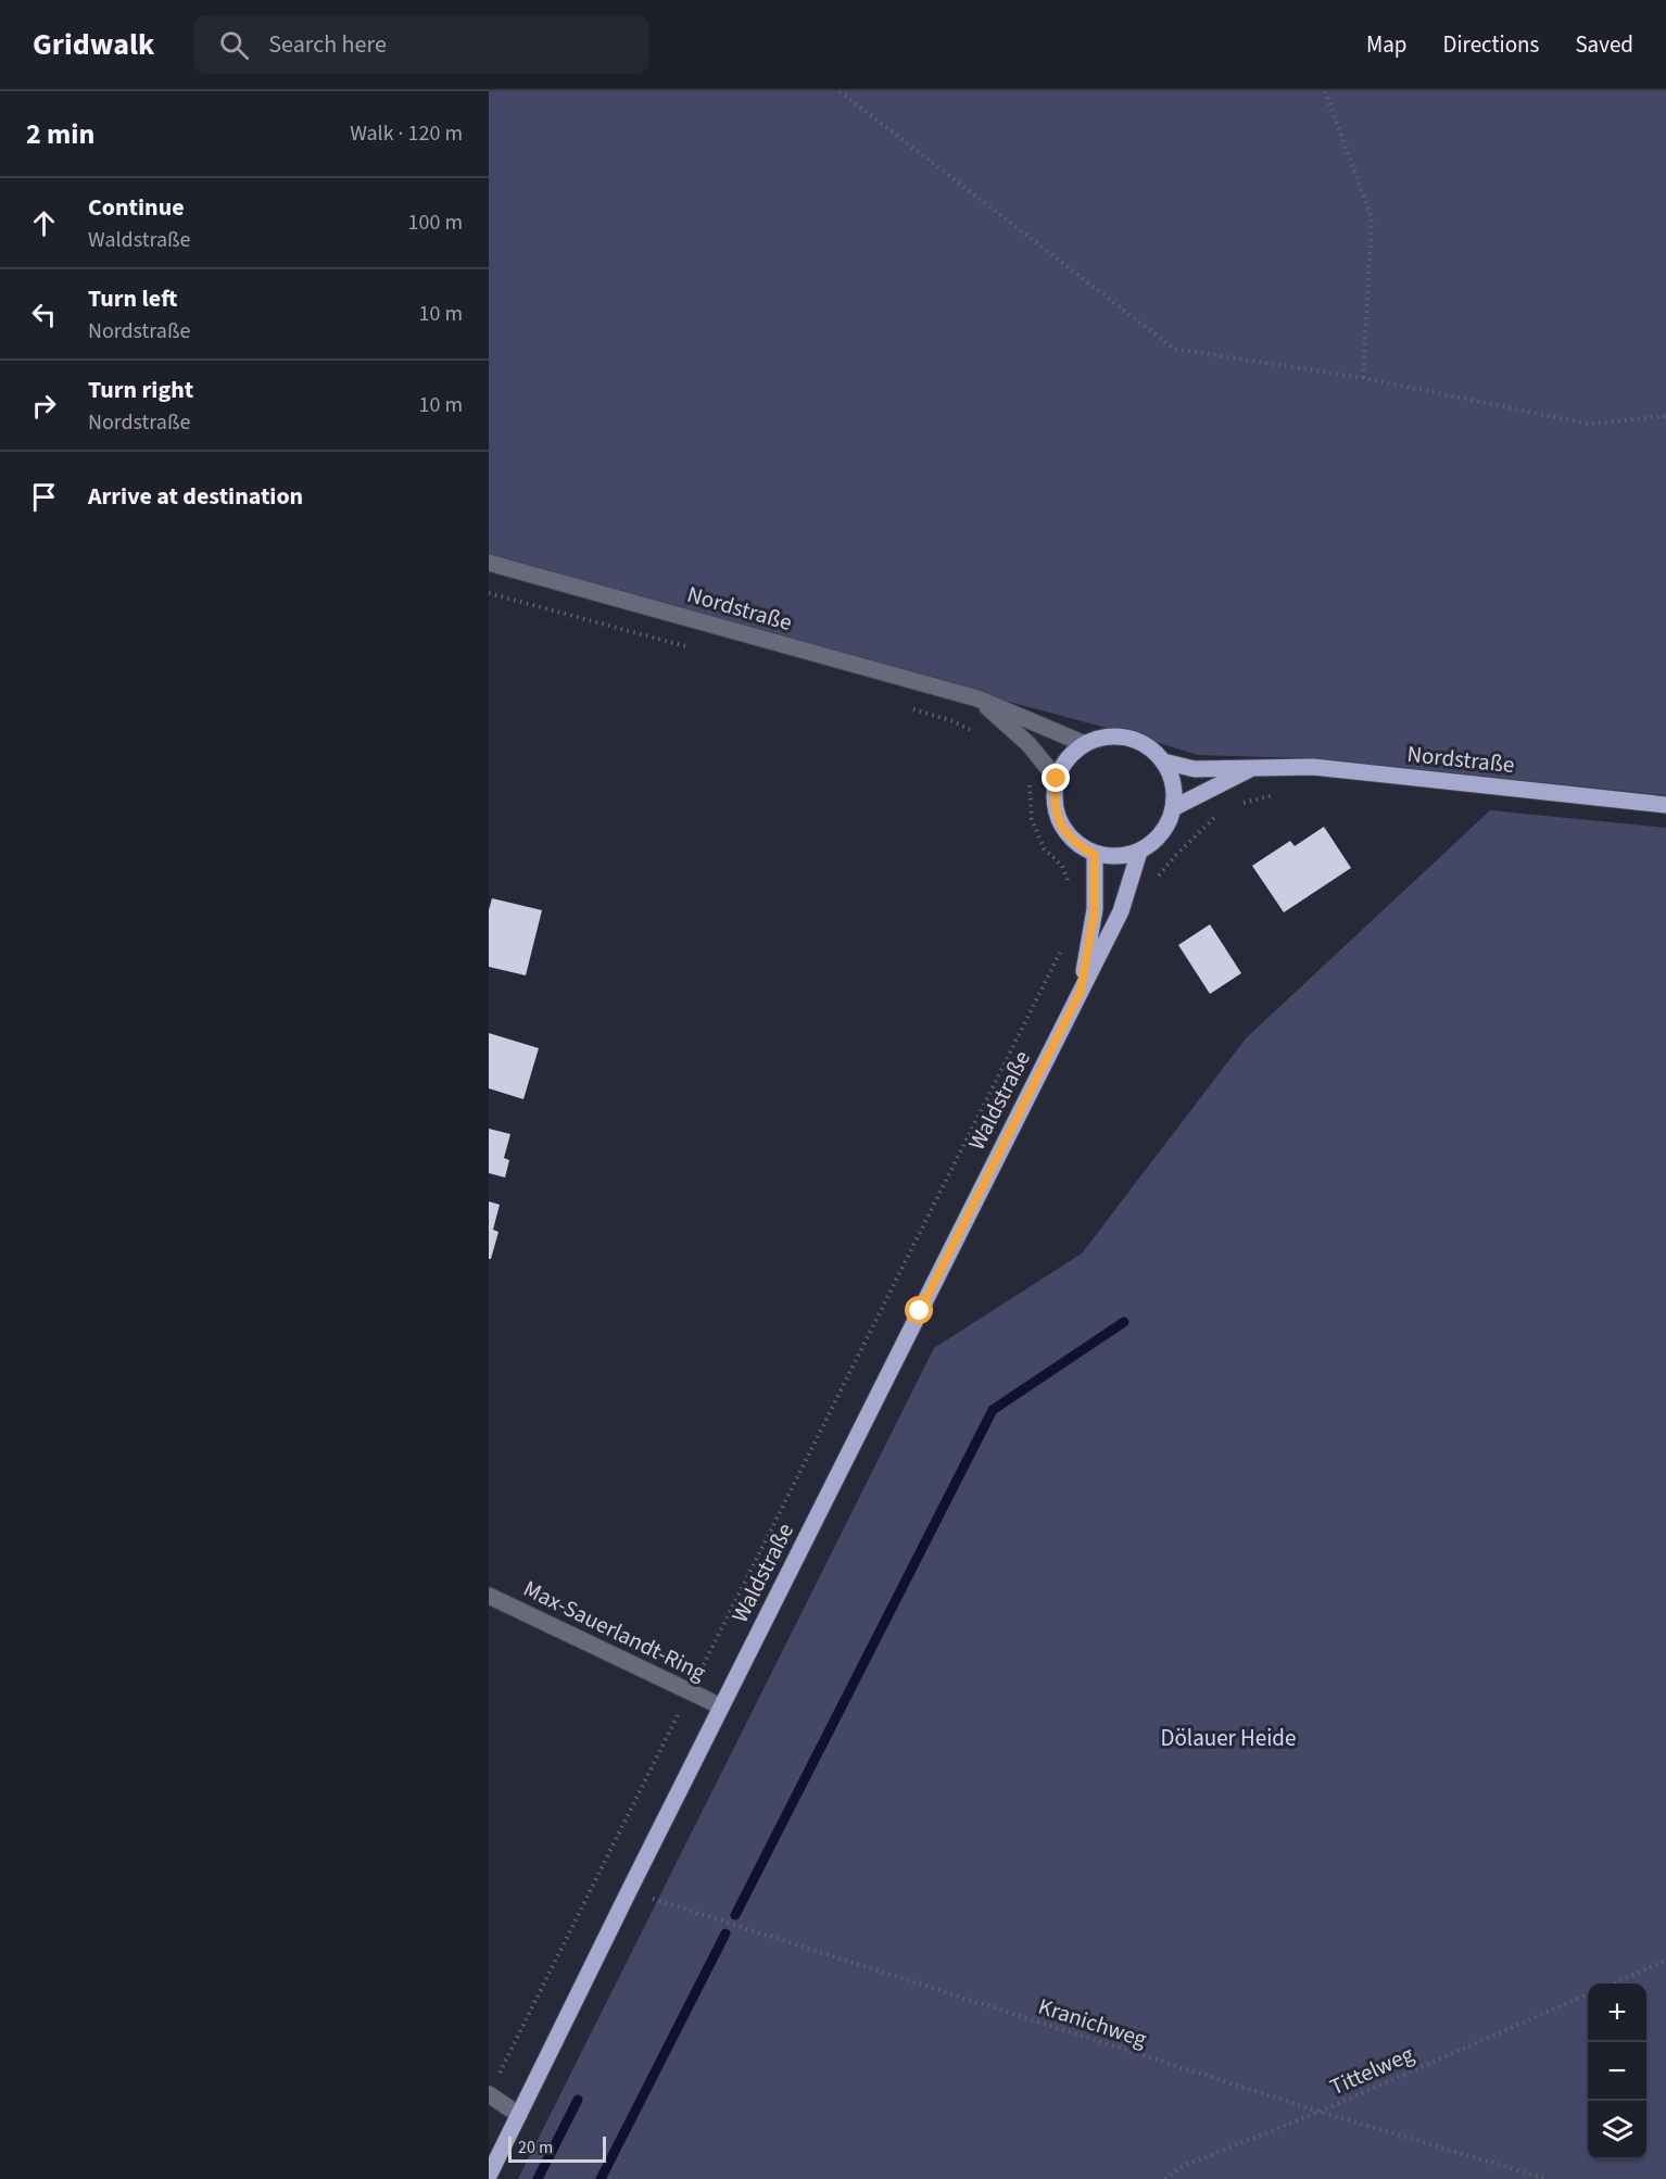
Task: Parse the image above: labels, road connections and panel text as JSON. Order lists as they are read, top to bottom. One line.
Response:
{"streets":{"main road":["Nordstraße","Waldstraße"],"street":["Max-Sauerlandt-Ring"],"path":["Kranichweg","Tittelweg"]},"crossings":[["Nordstraße","Waldstraße"],["Waldstraße","Max-Sauerlandt-Ring"],["Waldstraße","Kranichweg"],["Kranichweg","Tittelweg"]],"parks":["Dölauer Heide"],"scale_bar":"20 m","page":{"header":"Gridwalk","search":"Search here","nav":["Map","Directions","Saved"],"heading":["2 min","Walk · 120 m"],"list":[["Continue","Waldstraße","100 m"],["Turn left","Nordstraße","10 m"],["Turn right","Nordstraße","10 m"],"Arrive at destination"],"map_buttons":["+","−"],"scale":"20 m"}}
